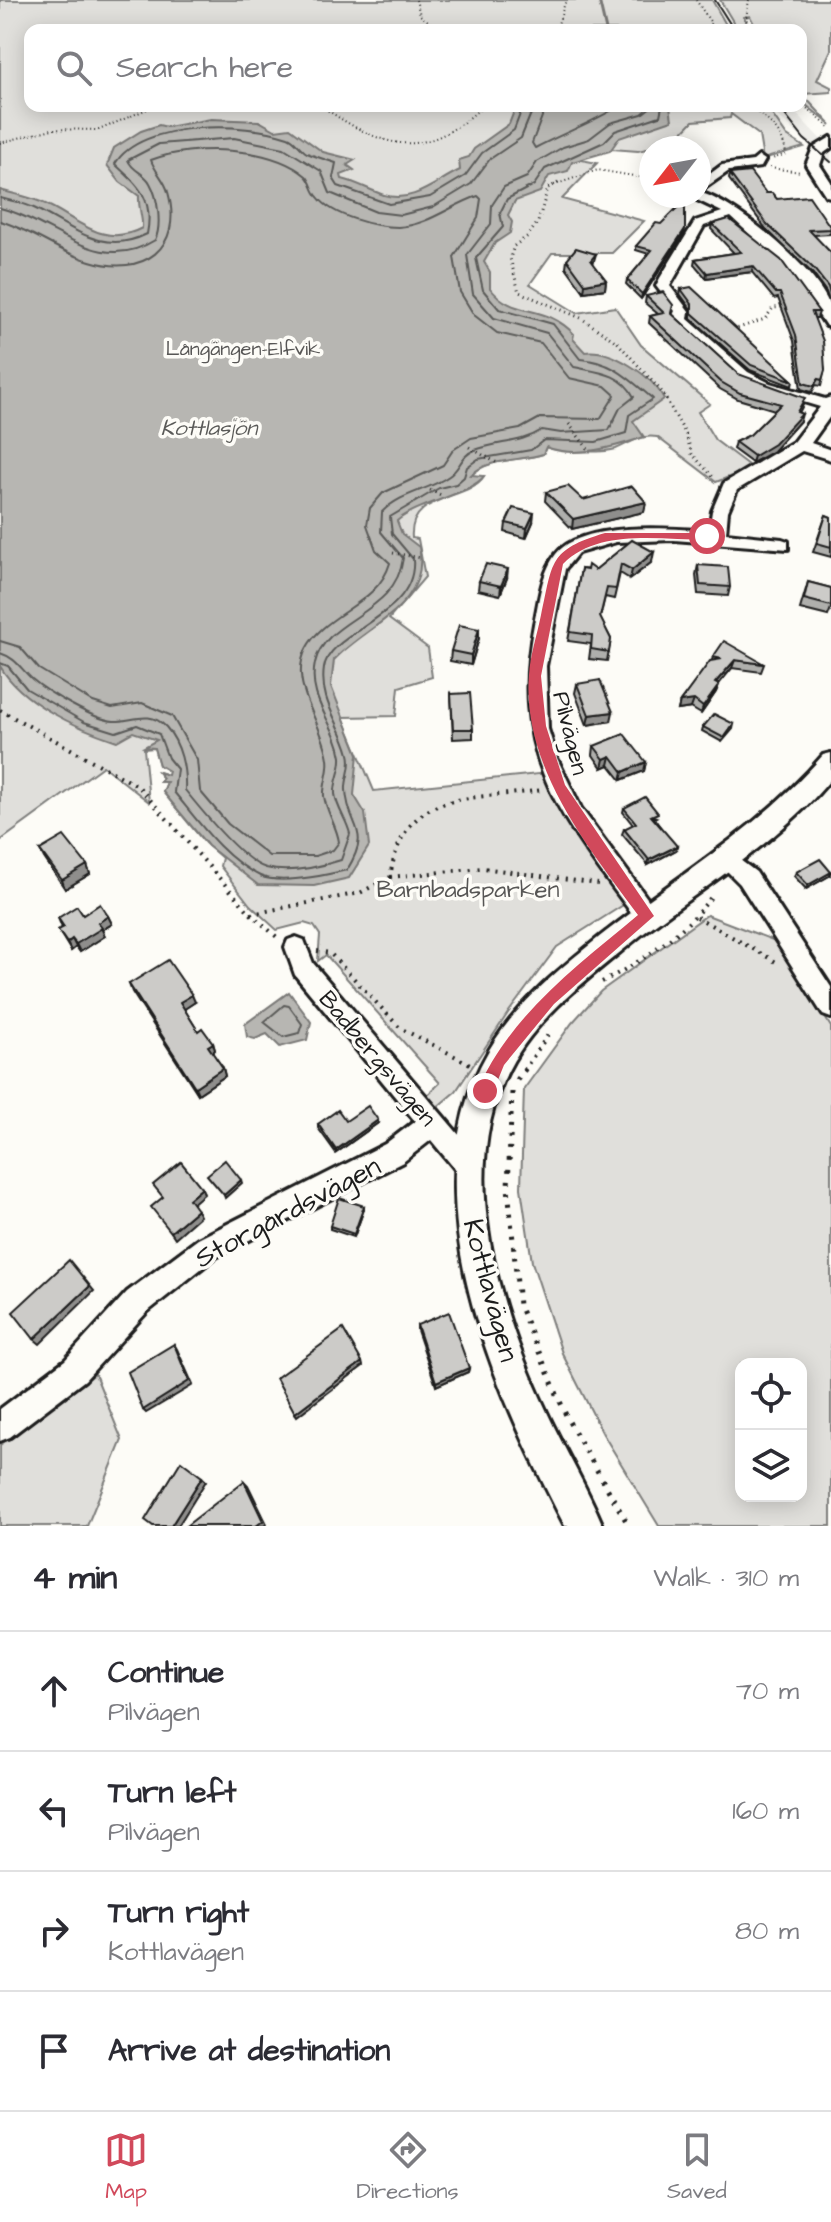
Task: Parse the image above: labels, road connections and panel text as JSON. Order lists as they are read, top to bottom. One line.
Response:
{"streets":{"street":["Pilvägen","Badbergsvägen","Storgårdsvägen","Kottlavägen"]},"crossings":[["Pilvägen","Kottlavägen"],["Badbergsvägen","Storgårdsvägen"],["Badbergsvägen","Kottlavägen"]],"water":["Kottlasjön"],"parks":["Långängen-Elfvik","Barnbadsparken"],"north":"bottom left","page":{"search":"Search here","heading":["4 min","Walk · 310 m"],"list":[["Continue","Pilvägen","70 m"],["Turn left","Pilvägen","160 m"],["Turn right","Kottlavägen","80 m"],"Arrive at destination"],"nav":["Map","Directions","Saved"]}}
